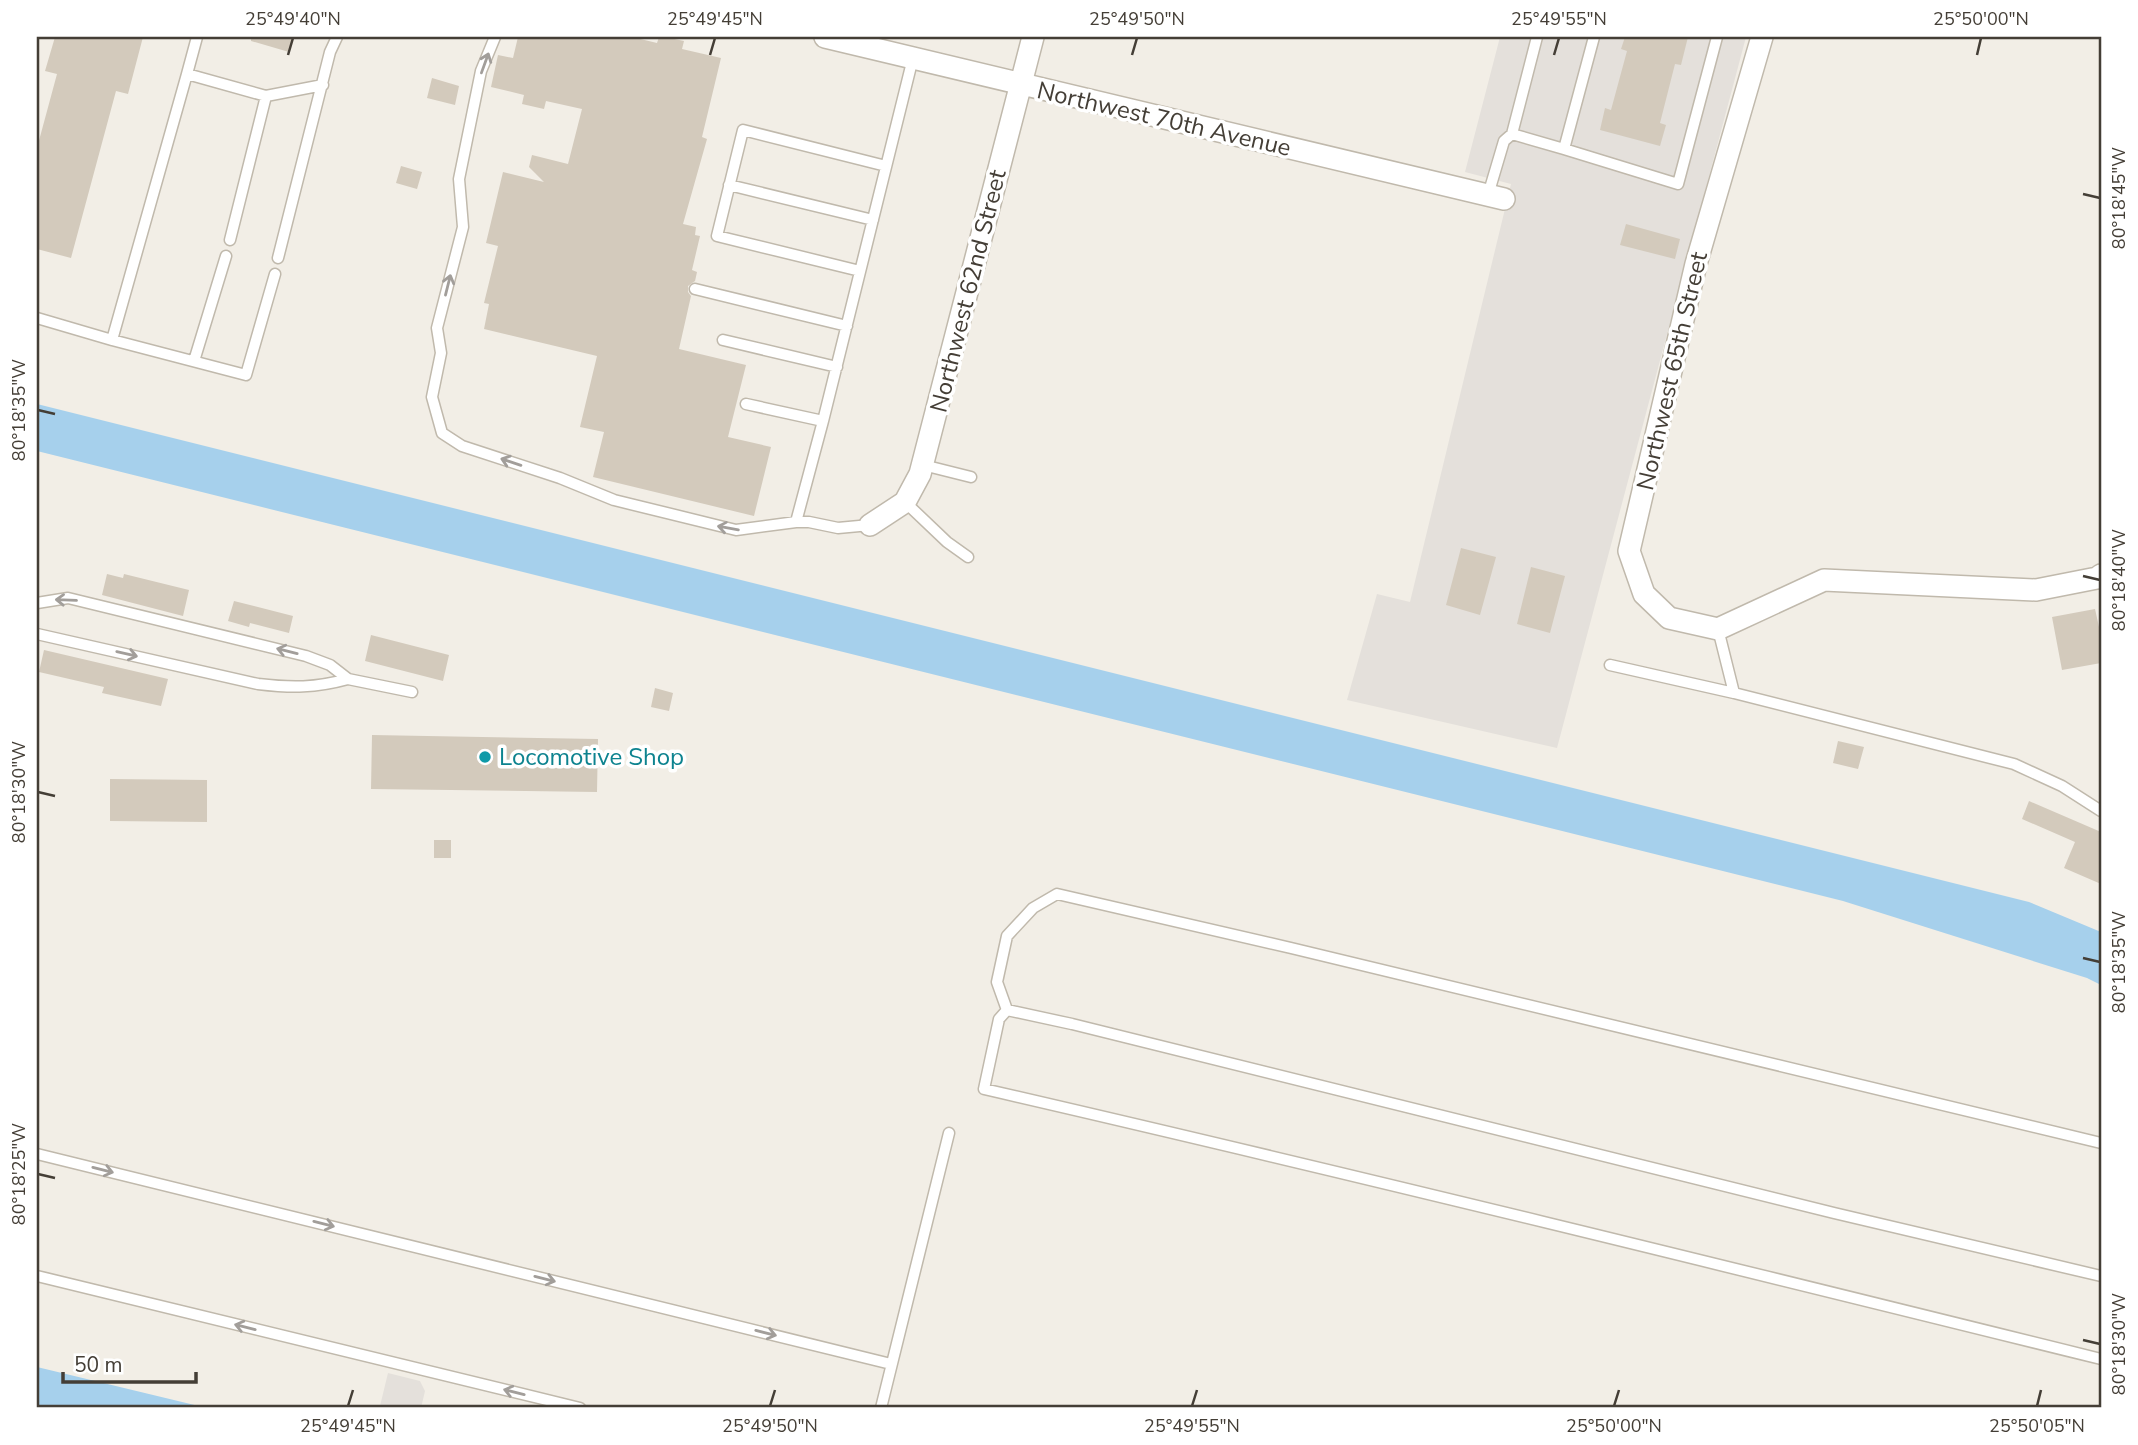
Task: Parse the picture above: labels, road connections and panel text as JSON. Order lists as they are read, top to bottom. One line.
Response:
{"streets":{"street":["Northwest 70th Avenue","Northwest 62nd Street","Northwest 65th Street"]},"crossings":[["Northwest 70th Avenue","Northwest 62nd Street"]],"places":["Locomotive Shop"],"scale_bar":"50 m","coordinates":["25°49'40\"N","25°49'45\"N","25°49'50\"N","25°49'55\"N","25°50'00\"N","80°18'45\"W","80°18'35\"W","80°18'40\"W","80°18'30\"W","80°18'25\"W","25°50'05\"N"]}
